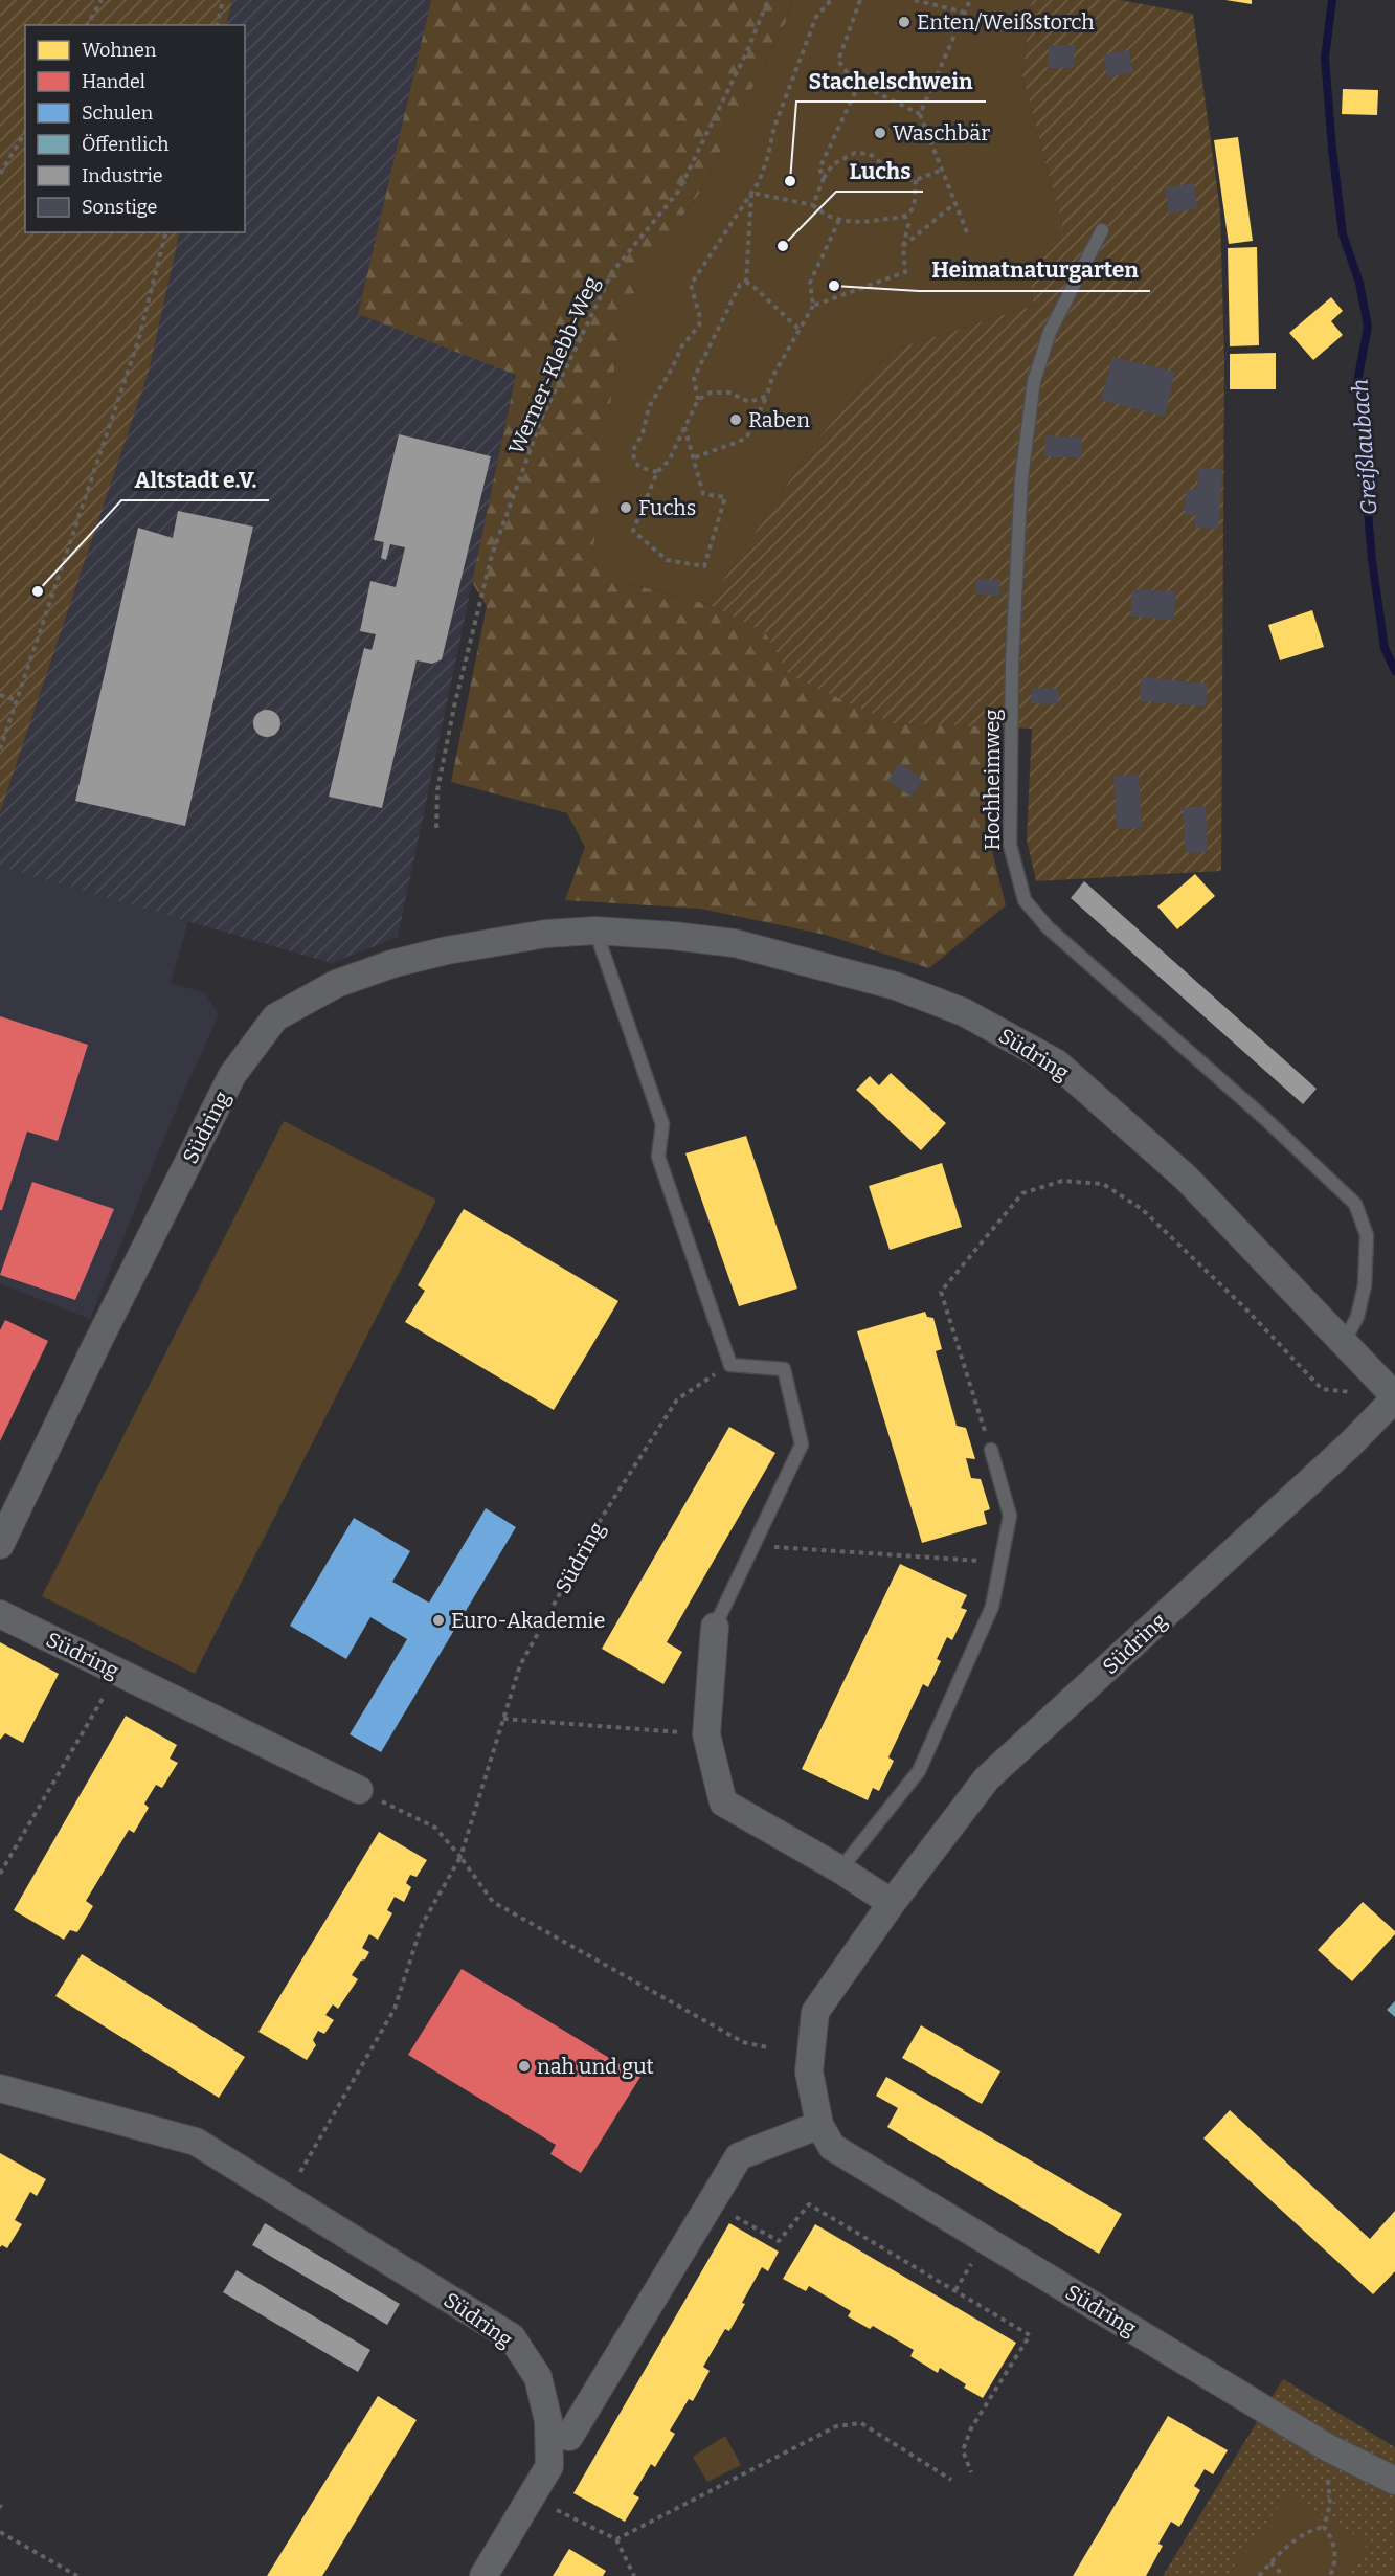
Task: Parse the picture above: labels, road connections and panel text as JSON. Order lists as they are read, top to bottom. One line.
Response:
{"streets":{"street":["Südring"],"lane":["Hochheimweg"],"path":["Werner-Klebb-Weg"]},"crossings":[["Hochheimweg","Südring"]],"water":["Greißlaubach"],"places":["Enten/Weißstorch","Waschbär","Stachelschwein","Luchs","Heimatnaturgarten","Raben","Fuchs","Altstadt e.V.","Euro-Akademie","nah und gut"],"legend":["Wohnen","Handel","Schulen","Öffentlich","Industrie","Sonstige"]}
